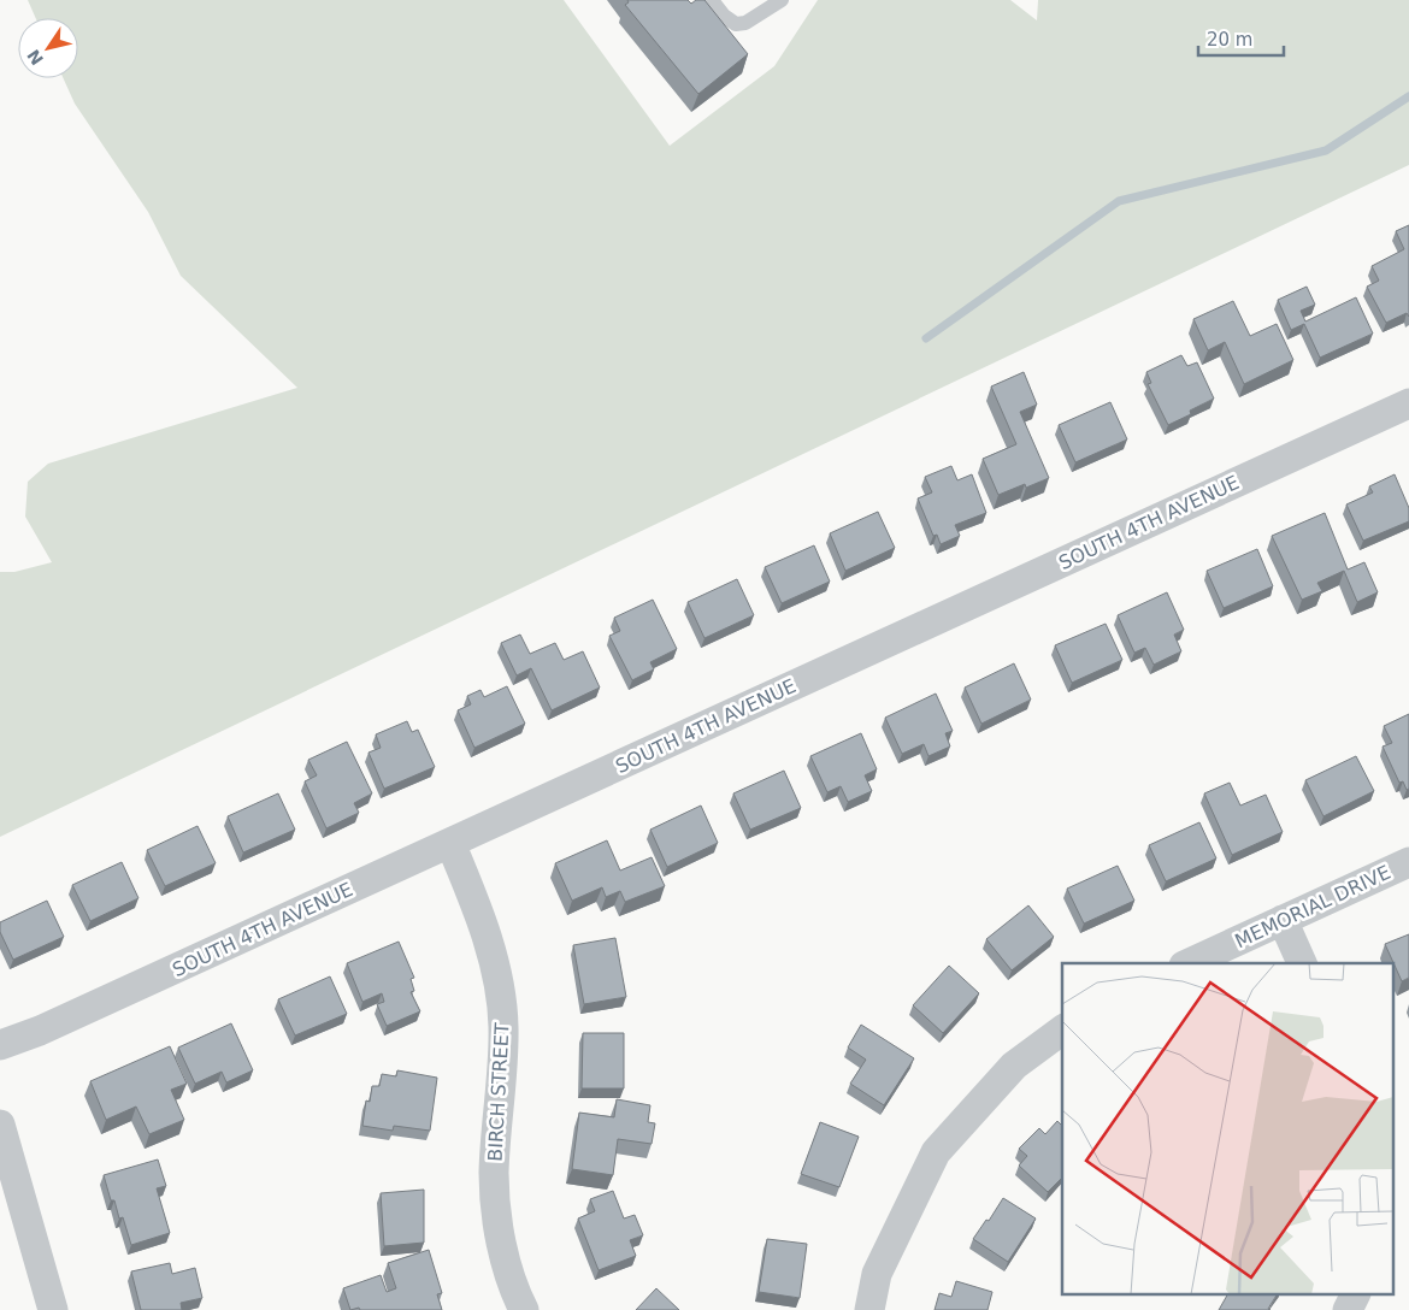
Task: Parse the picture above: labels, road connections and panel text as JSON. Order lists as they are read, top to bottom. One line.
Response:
{"streets":{"street":["SOUTH 4TH AVENUE","MEMORIAL DRIVE","BIRCH STREET"]},"crossings":[["SOUTH 4TH AVENUE","BIRCH STREET"]],"scale_bar":"20 m","north":"bottom left"}
